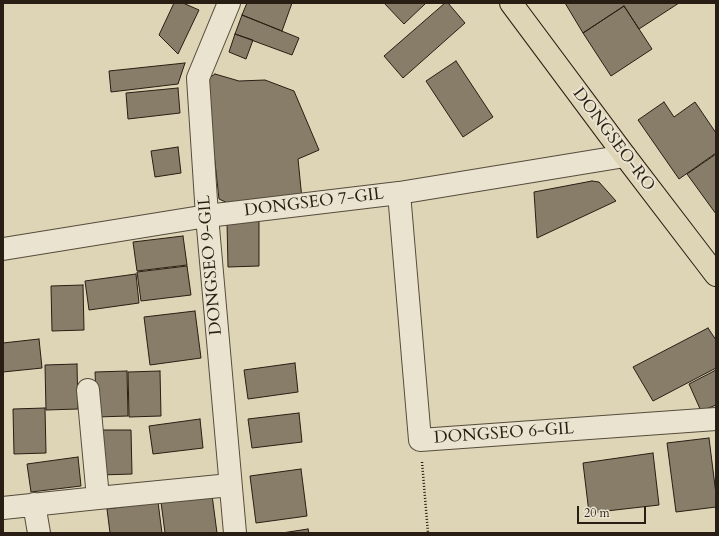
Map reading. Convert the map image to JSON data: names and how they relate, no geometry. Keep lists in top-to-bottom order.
{
  "streets": {
    "main road": ["DONGSEO-RO"],
    "street": ["DONGSEO 7-GIL", "DONGSEO 9-GIL", "DONGSEO 6-GIL"]
  },
  "crossings": [
    ["DONGSEO-RO", "DONGSEO 7-GIL"],
    ["DONGSEO 7-GIL", "DONGSEO 9-GIL"],
    ["DONGSEO 7-GIL", "DONGSEO 6-GIL"]
  ],
  "scale_bar": "20 m"
}
